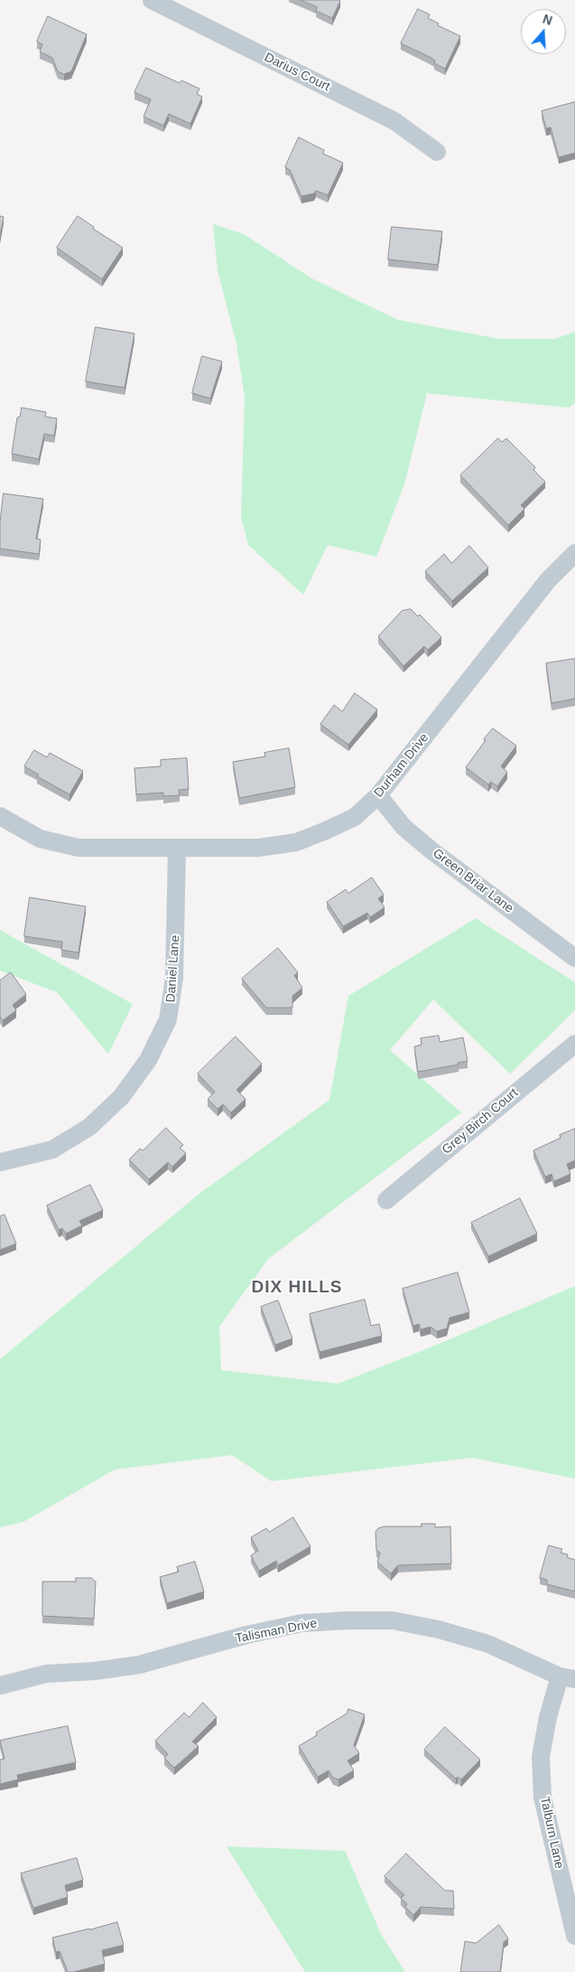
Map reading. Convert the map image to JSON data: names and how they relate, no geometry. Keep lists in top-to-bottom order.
{
  "streets": {
    "street": [
      "Darius Court",
      "Durham Drive",
      "Green Briar Lane",
      "Daniel Lane",
      "Grey Birch Court",
      "Talisman Drive",
      "Talburn Lane"
    ]
  },
  "crossings": [
    ["Durham Drive", "Green Briar Lane"],
    ["Durham Drive", "Daniel Lane"],
    ["Talisman Drive", "Talburn Lane"]
  ],
  "districts": ["DIX HILLS"],
  "north": "top"
}
